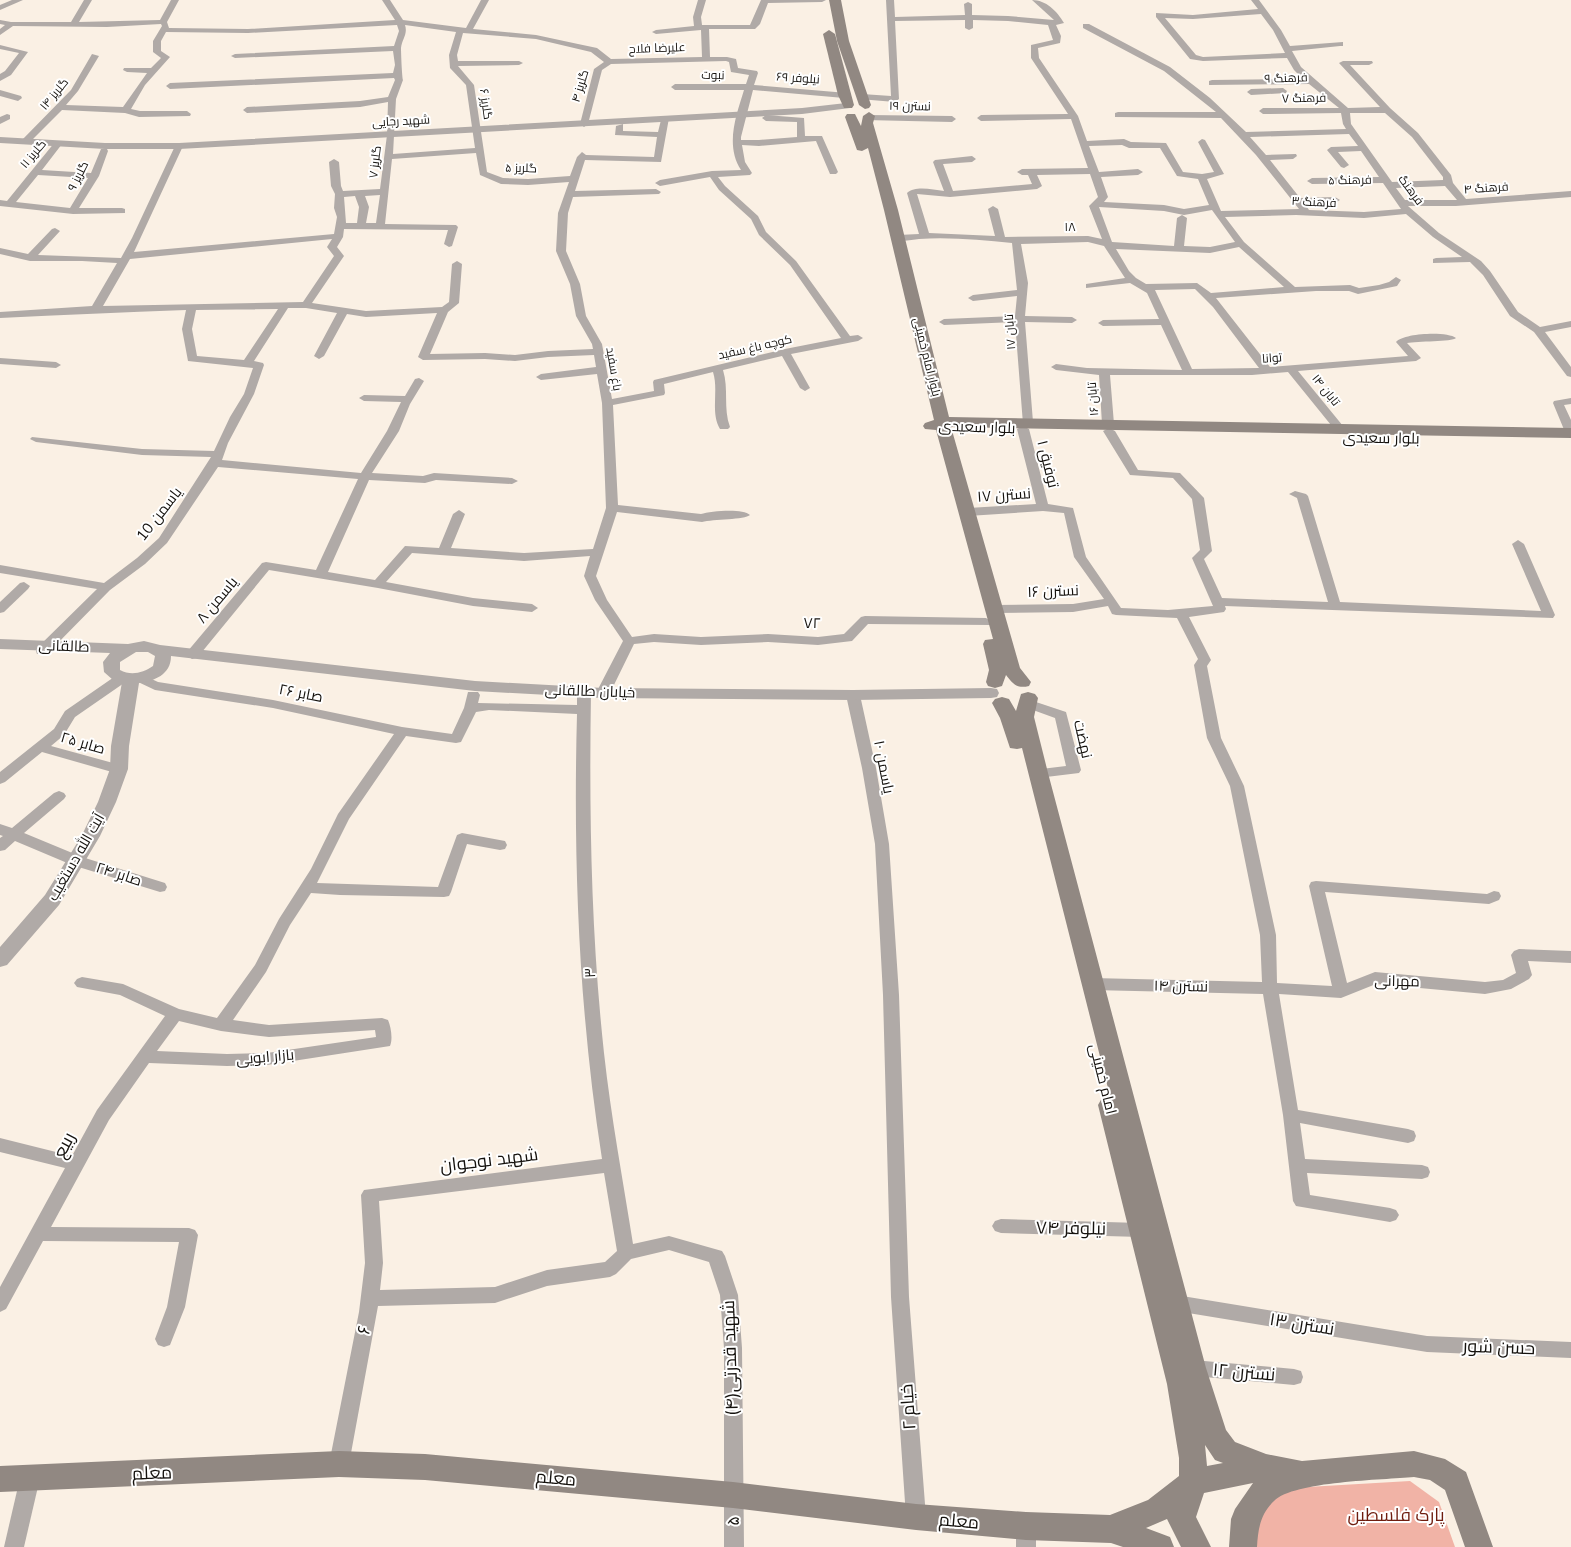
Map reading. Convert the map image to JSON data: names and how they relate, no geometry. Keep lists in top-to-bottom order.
{
  "streets": {
    "main road": [
      "بلوار امام خمینی",
      "بلوار سعیدی",
      "امام خمینی",
      "معلم"
    ],
    "street": [
      "علیرضا فلاح",
      "نبوت",
      "نیلوفر ۶۹",
      "فرهنگ ۹",
      "گلریز ۴",
      "گلریز ۱۴",
      "فرهنگ ۷",
      "گلریز ۶",
      "نسترن ۱۹",
      "شهید رجایی",
      "گلریز ۱۱",
      "گلریز ۷",
      "گلریز ۵",
      "گلریز ۹",
      "فرهنگ ۵",
      "فرهنگ ۴",
      "فرهنگ",
      "فرهنگ ۳",
      "۱۸",
      "تابان ۱۷",
      "کوچه باغ سفید",
      "توانا",
      "باغ سفید",
      "تابان ۱۴",
      "تابان ۱۶",
      "توفیق ۱",
      "نسترن ۱۷",
      "یاسمن 10",
      "نسترن ۱۶",
      "یاسمن ۸",
      "۷۲",
      "طالقانی",
      "خیابان طالقانی",
      "صابر ۲۶",
      "نهضت",
      "صابر ۲۵",
      "یاسمن ۱۰",
      "آیت الله دستغیب",
      "صابر ۲۴",
      "۳",
      "مهرانی",
      "نسترن ۱۴",
      "بازار ابویی",
      "ربیع",
      "شهید نوجوان",
      "نیلوفر ۷۴",
      "نسترن ۱۳",
      "۶",
      "حسن شور",
      "شهید قدرتی(۴)",
      "نسترن ۱۲",
      "خیام ۲",
      "۵"
    ]
  },
  "crossings": [
    ["علیرضا فلاح", "نبوت"],
    ["علیرضا فلاح", "نیلوفر ۶۹"],
    ["علیرضا فلاح", "گلریز ۴"],
    ["نبوت", "نیلوفر ۶۹"],
    ["نیلوفر ۶۹", "شهید رجایی"],
    ["نیلوفر ۶۹", "بلوار امام خمینی"],
    ["گلریز ۴", "شهید رجایی"],
    ["گلریز ۱۴", "شهید رجایی"],
    ["فرهنگ ۷", "فرهنگ"],
    ["گلریز ۶", "شهید رجایی"],
    ["گلریز ۶", "گلریز ۵"],
    ["نسترن ۱۹", "بلوار امام خمینی"],
    ["شهید رجایی", "گلریز ۱۱"],
    ["شهید رجایی", "گلریز ۷"],
    ["شهید رجایی", "گلریز ۵"],
    ["شهید رجایی", "بلوار امام خمینی"],
    ["گلریز ۵", "باغ سفید"],
    ["فرهنگ ۵", "فرهنگ"],
    ["فرهنگ ۴", "فرهنگ"],
    ["فرهنگ ۴", "فرهنگ ۳"],
    ["فرهنگ", "فرهنگ ۳"],
    ["۱۸", "تابان ۱۷"],
    ["۱۸", "بلوار امام خمینی"],
    ["تابان ۱۷", "بلوار سعیدی"],
    ["تابان ۱۷", "توفیق ۱"],
    ["کوچه باغ سفید", "باغ سفید"],
    ["بلوار امام خمینی", "بلوار سعیدی"],
    ["بلوار امام خمینی", "نسترن ۱۷"],
    ["بلوار امام خمینی", "نسترن ۱۶"],
    ["بلوار امام خمینی", "۷۲"],
    ["بلوار امام خمینی", "خیابان طالقانی"],
    ["بلوار امام خمینی", "نهضت"],
    ["بلوار امام خمینی", "امام خمینی"],
    ["توانا", "تابان ۱۴"],
    ["توانا", "تابان ۱۶"],
    ["تابان ۱۴", "بلوار سعیدی"],
    ["تابان ۱۶", "بلوار سعیدی"],
    ["بلوار سعیدی", "توفیق ۱"],
    ["توفیق ۱", "نسترن ۱۷"],
    ["نسترن ۱۷", "نسترن ۱۶"],
    ["یاسمن 10", "طالقانی"],
    ["نسترن ۱۶", "۷۲"],
    ["یاسمن ۸", "خیابان طالقانی"],
    ["طالقانی", "خیابان طالقانی"],
    ["خیابان طالقانی", "یاسمن ۱۰"],
    ["خیابان طالقانی", "۳"],
    ["خیابان طالقانی", "امام خمینی"],
    ["صابر ۲۶", "آیت الله دستغیب"],
    ["صابر ۲۶", "۳"],
    ["نهضت", "امام خمینی"],
    ["صابر ۲۵", "آیت الله دستغیب"],
    ["یاسمن ۱۰", "خیام ۲"],
    ["آیت الله دستغیب", "صابر ۲۴"],
    ["۳", "شهید نوجوان"],
    ["۳", "شهید قدرتی(۴)"],
    ["مهرانی", "نسترن ۱۴"],
    ["نسترن ۱۴", "امام خمینی"],
    ["بازار ابویی", "ربیع"],
    ["امام خمینی", "نیلوفر ۷۴"],
    ["امام خمینی", "نسترن ۱۳"],
    ["امام خمینی", "نسترن ۱۲"],
    ["شهید نوجوان", "۶"],
    ["نسترن ۱۳", "حسن شور"],
    ["۶", "معلم"],
    ["شهید قدرتی(۴)", "معلم"],
    ["شهید قدرتی(۴)", "۵"],
    ["خیام ۲", "معلم"],
    ["معلم", "۵"]
  ],
  "parks": ["پارک فلسطین"]
}
